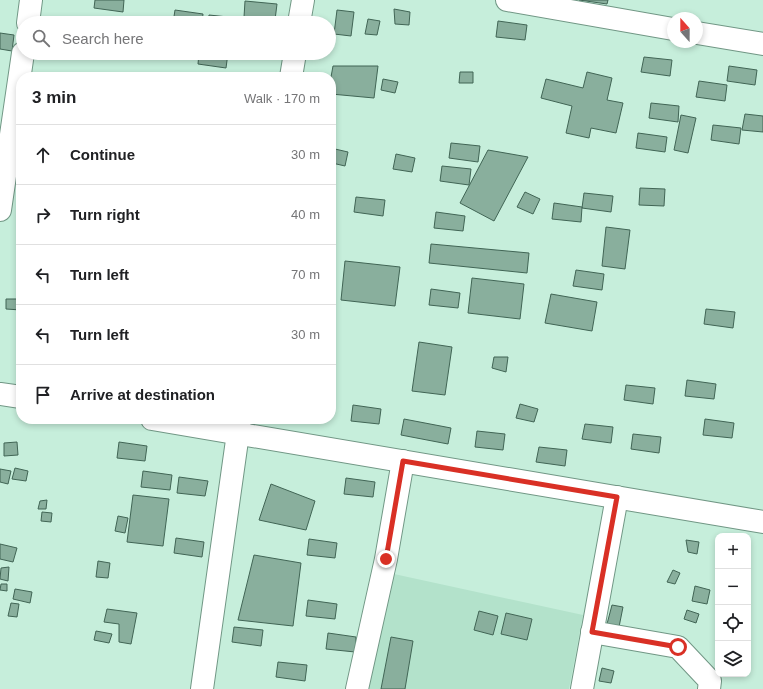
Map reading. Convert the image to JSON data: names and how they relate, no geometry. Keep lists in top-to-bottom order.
{
  "north": "top",
  "page": {
    "search": "Search here",
    "heading": ["3 min", "Walk · 170 m"],
    "list": [
      ["Continue", "30 m"],
      ["Turn right", "40 m"],
      ["Turn left", "70 m"],
      ["Turn left", "30 m"],
      "Arrive at destination"
    ],
    "map_buttons": ["+", "−"]
  }
}
